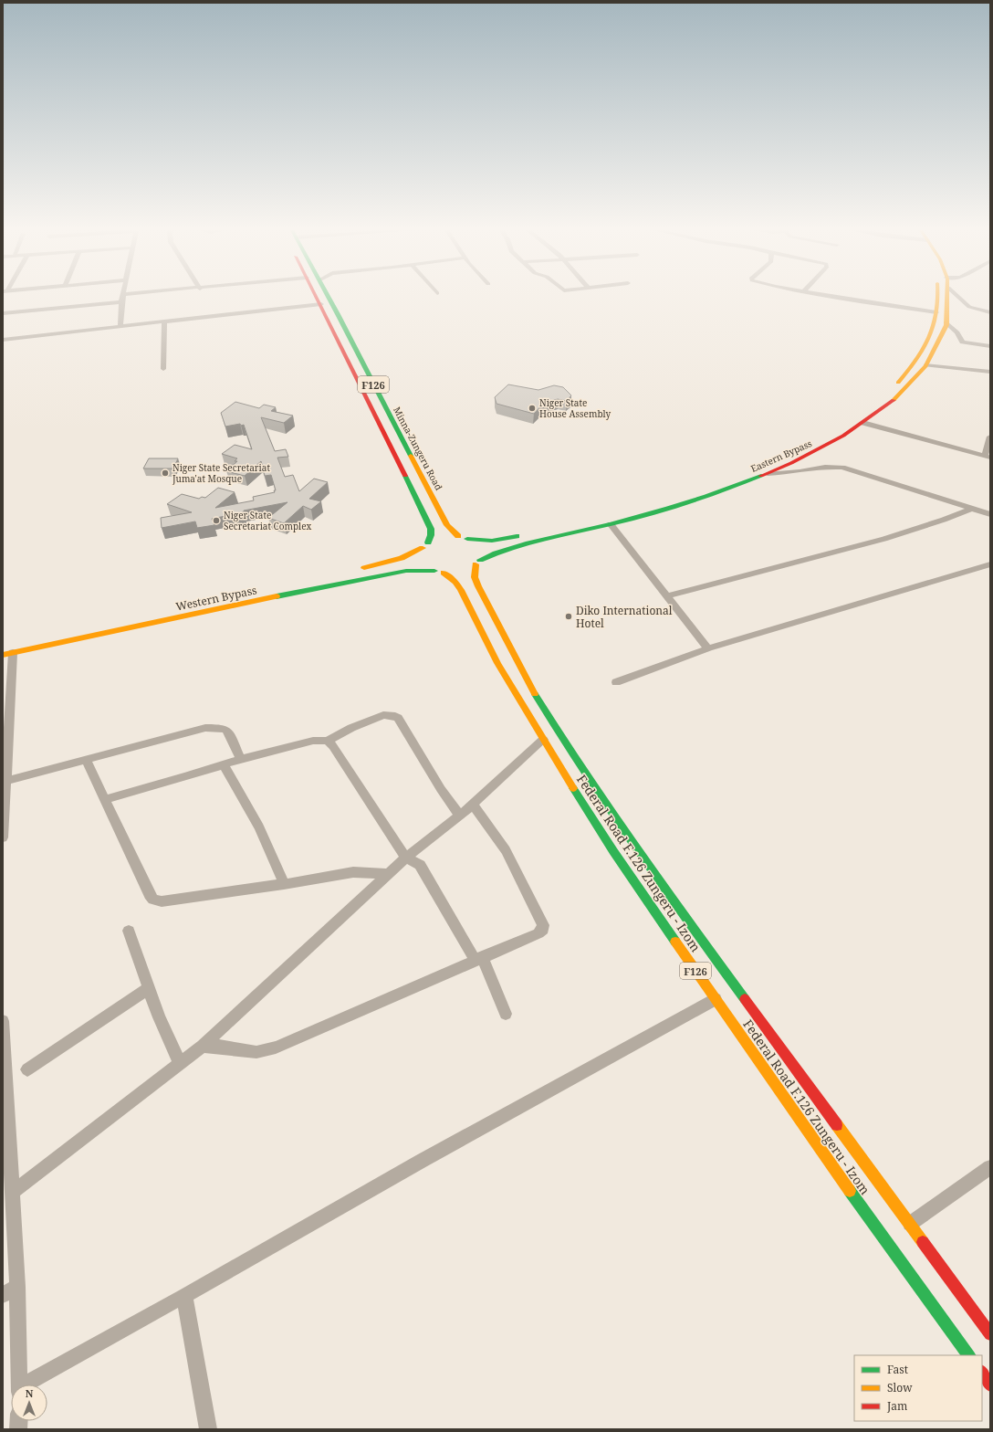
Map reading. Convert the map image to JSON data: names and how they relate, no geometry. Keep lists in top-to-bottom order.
{
  "streets": {
    "main road": [
      "F126",
      "Minna-Zungeru Road",
      "Eastern Bypass",
      "Western Bypass",
      "Federal Road F.126 Zungeru - Izom"
    ]
  },
  "crossings": [
    ["F126", "Federal Road F.126 Zungeru - Izom"],
    ["Minna-Zungeru Road", "Federal Road F.126 Zungeru - Izom"],
    ["Eastern Bypass", "Federal Road F.126 Zungeru - Izom"],
    ["Western Bypass", "Federal Road F.126 Zungeru - Izom"]
  ],
  "places": [
    "Niger State House Assembly",
    "Niger State Secretariat Juma'at Mosque",
    "Niger State Secretariat Complex",
    "Diko International Hotel"
  ],
  "legend": ["Fast", "Slow", "Jam"],
  "north": "top"
}
